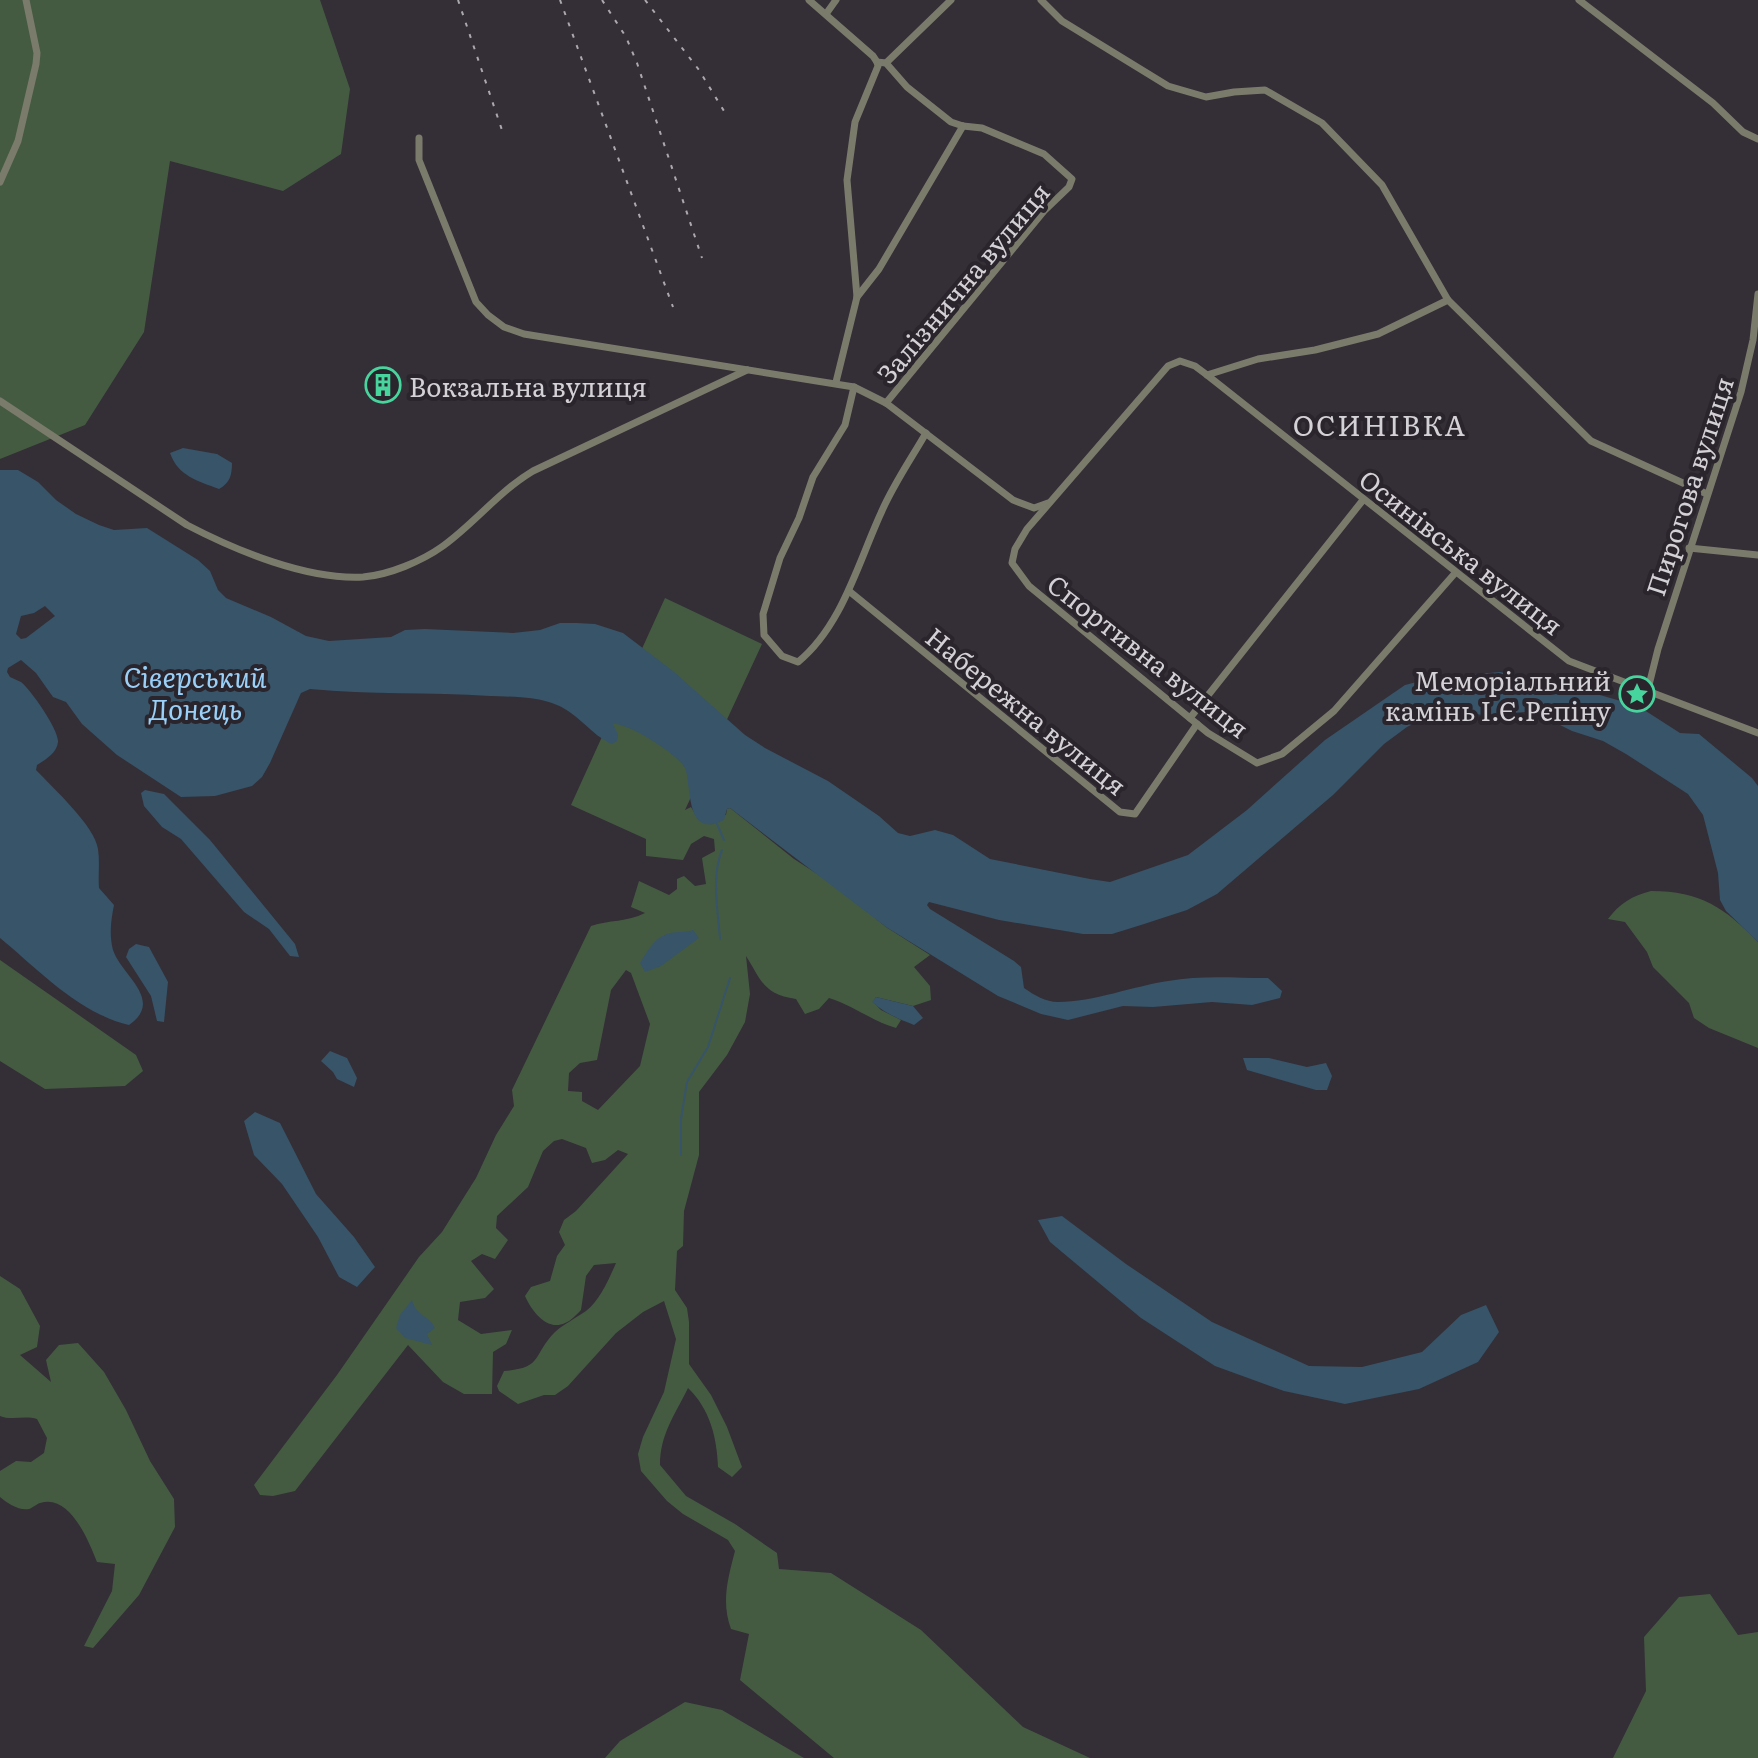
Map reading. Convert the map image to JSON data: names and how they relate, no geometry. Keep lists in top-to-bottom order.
{
  "streets": {
    "street": [
      "Залізнична вулиця",
      "Пирогова вулиця",
      "Осинівська вулиця",
      "Спортивна вулиця",
      "Набережна вулиця"
    ]
  },
  "crossings": [
    ["Пирогова вулиця", "Осинівська вулиця"],
    ["Осинівська вулиця", "Спортивна вулиця"],
    ["Осинівська вулиця", "Набережна вулиця"],
    ["Спортивна вулиця", "Набережна вулиця"]
  ],
  "districts": ["ОСИНІВКА"],
  "water": ["Сіверський Донець"],
  "places": {
    "building": ["Вокзальна вулиця"],
    "place": ["Меморіальний камінь І.Є.Рєпіну"]
  }
}
